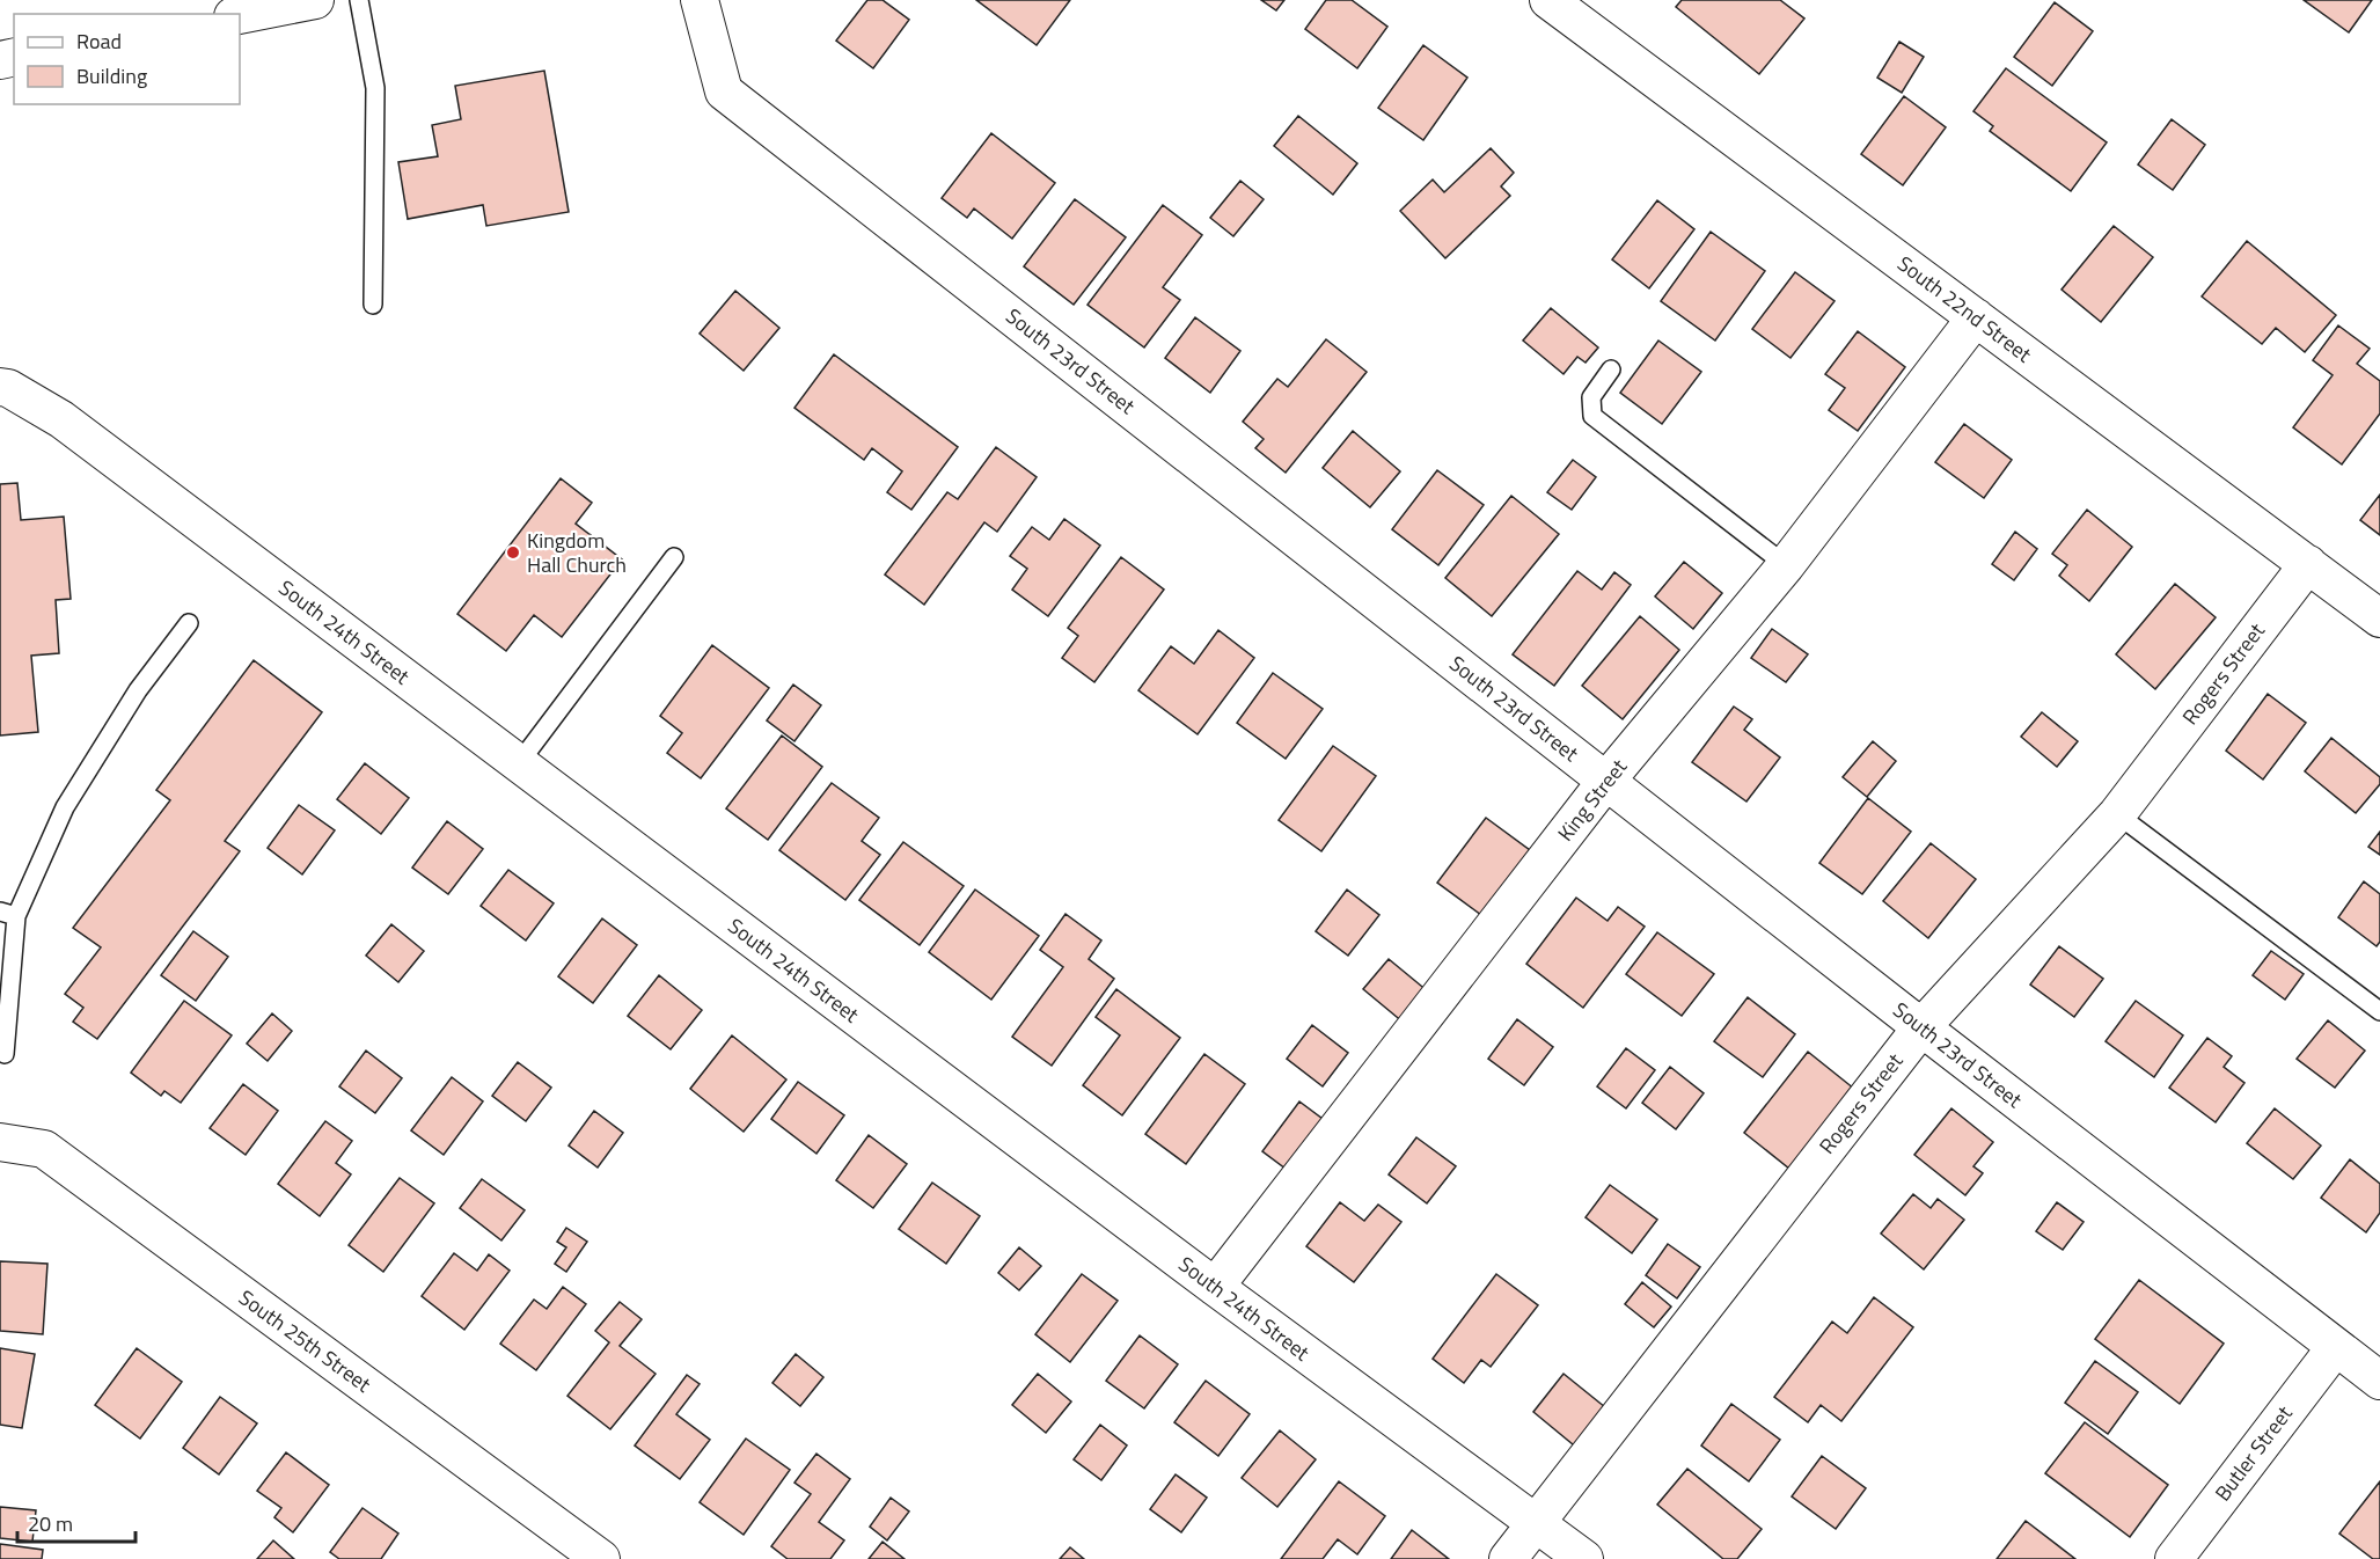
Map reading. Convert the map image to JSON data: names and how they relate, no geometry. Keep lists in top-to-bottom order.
{
  "streets": {
    "street": [
      "South 22nd Street",
      "South 23rd Street",
      "South 24th Street",
      "Rogers Street",
      "King Street",
      "South 25th Street",
      "Butler Street"
    ]
  },
  "crossings": [
    ["South 22nd Street", "Rogers Street"],
    ["South 22nd Street", "King Street"],
    ["South 23rd Street", "Rogers Street"],
    ["South 23rd Street", "King Street"],
    ["South 23rd Street", "Butler Street"],
    ["South 24th Street", "Rogers Street"],
    ["South 24th Street", "King Street"]
  ],
  "places": ["Kingdom Hall Church"],
  "legend": ["Road", "Building"],
  "scale_bar": "20 m"
}
